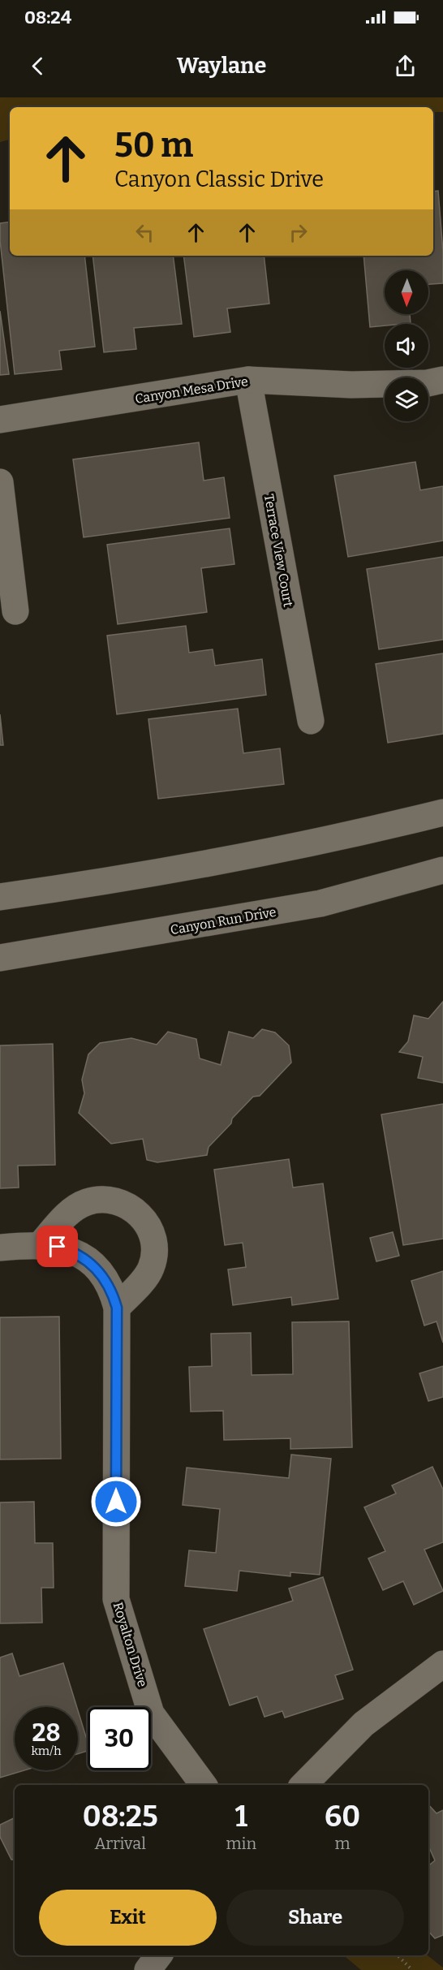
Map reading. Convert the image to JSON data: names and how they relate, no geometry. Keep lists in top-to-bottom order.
{
  "streets": {
    "street": [
      "Canyon Mesa Drive",
      "Terrace View Court",
      "Canyon Run Drive",
      "Royalton Drive"
    ]
  },
  "crossings": [
    ["Canyon Mesa Drive", "Terrace View Court"]
  ],
  "north": "bottom",
  "page": {
    "status": "08:24",
    "header": "Waylane",
    "turn": ["50 m", "Canyon Classic Drive"],
    "speed": "28 km/h",
    "limit": "30",
    "eta": [
      "08:25",
      "Arrival",
      "1",
      "min",
      "60",
      "m"
    ],
    "buttons": ["Exit", "Share"]
  }
}
